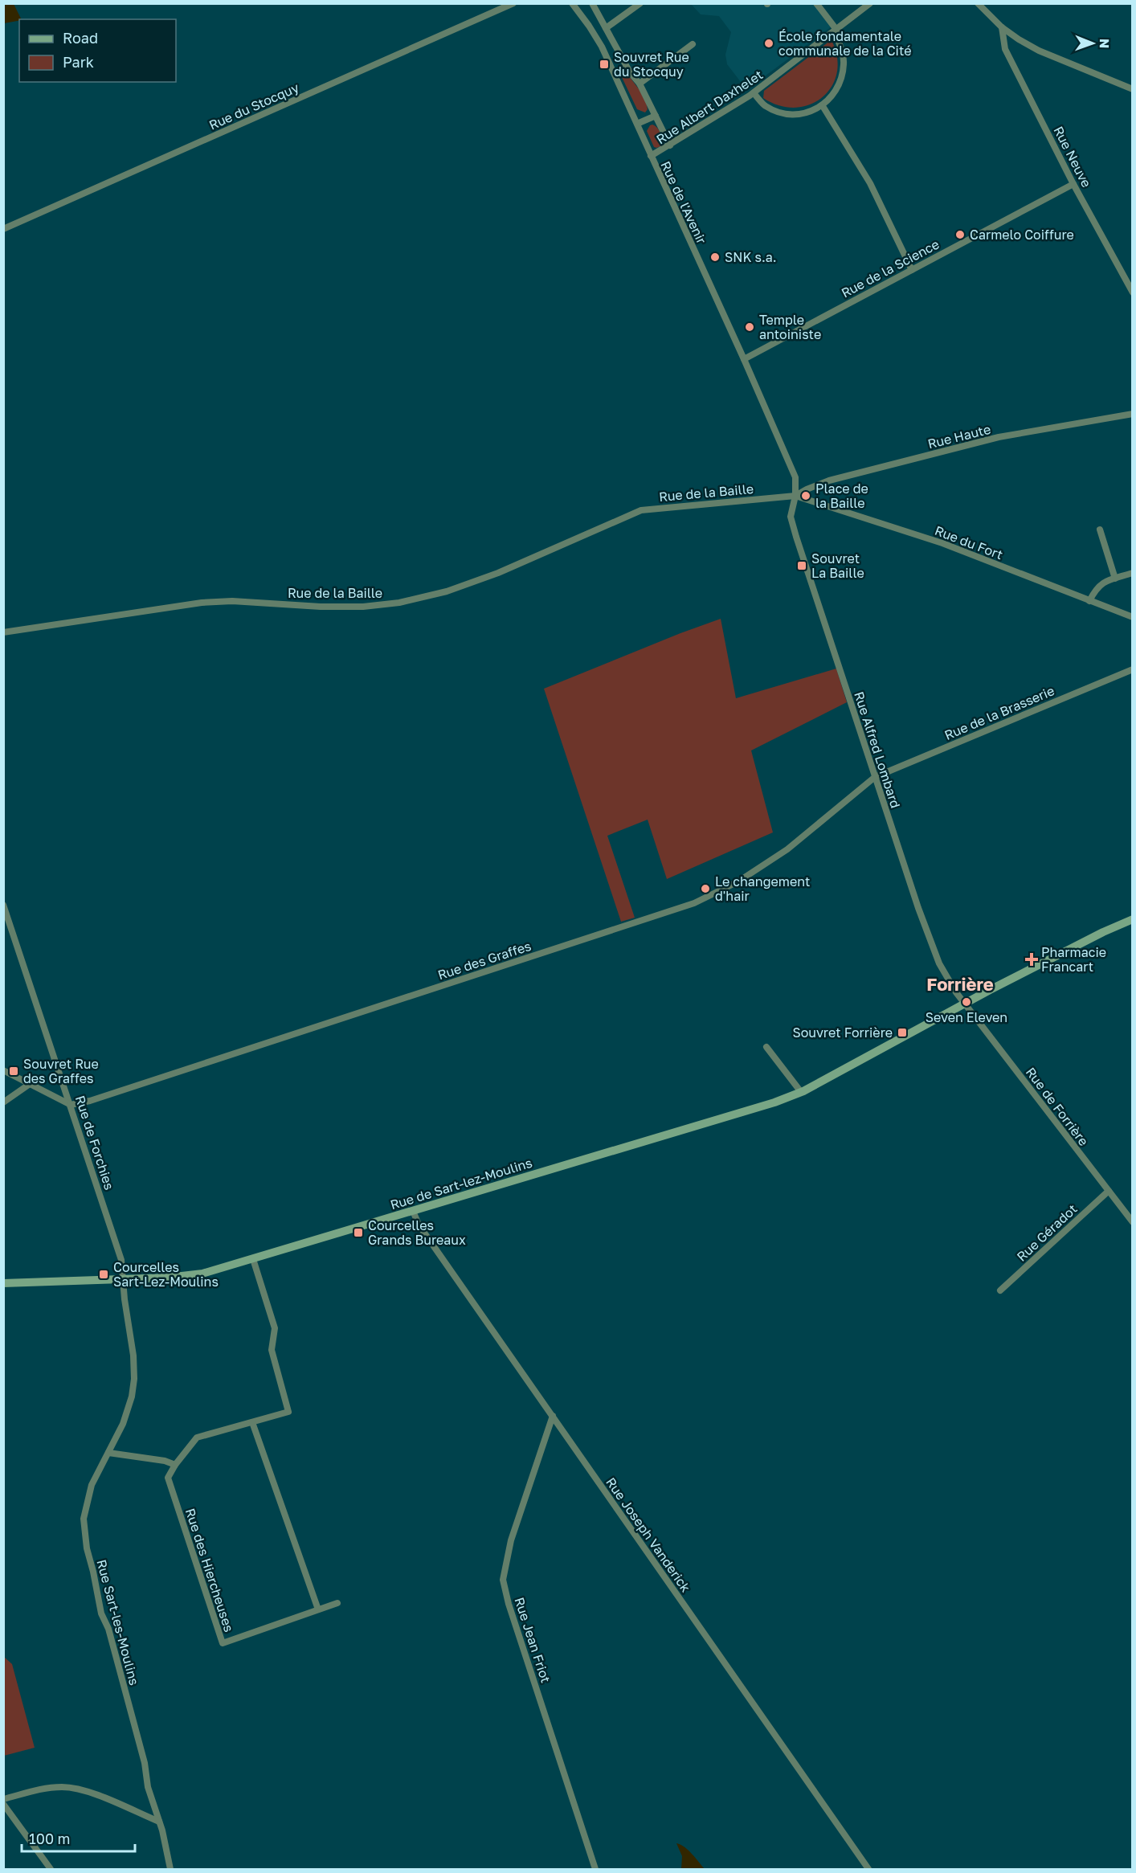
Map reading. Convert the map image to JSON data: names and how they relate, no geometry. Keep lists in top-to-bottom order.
{
  "streets": {
    "main road": ["Rue de Sart-lez-Moulins"],
    "street": [
      "Rue du Stocquy",
      "Rue Albert Daxhelet",
      "Rue Neuve",
      "Rue de l'Avenir",
      "Rue de la Science",
      "Rue Haute",
      "Rue de la Baille",
      "Rue du Fort",
      "Rue de la Brasserie",
      "Rue Alfred Lombard",
      "Rue des Graffes",
      "Rue de Forrière",
      "Rue de Forchies",
      "Rue Géradot",
      "Rue Joseph Vanderick",
      "Rue des Hiercheuses",
      "Rue Sart-les-Moulins",
      "Rue Jean Friot"
    ]
  },
  "crossings": [
    ["Rue Albert Daxhelet", "Rue de l'Avenir"],
    ["Rue Neuve", "Rue de la Science"],
    ["Rue de l'Avenir", "Rue de la Science"],
    ["Rue de l'Avenir", "Rue Haute"],
    ["Rue de l'Avenir", "Rue de la Baille"],
    ["Rue de l'Avenir", "Rue du Fort"],
    ["Rue de l'Avenir", "Rue Alfred Lombard"],
    ["Rue Haute", "Rue de la Baille"],
    ["Rue Haute", "Rue du Fort"],
    ["Rue Haute", "Rue Alfred Lombard"],
    ["Rue de la Baille", "Rue du Fort"],
    ["Rue de la Baille", "Rue Alfred Lombard"],
    ["Rue du Fort", "Rue Alfred Lombard"],
    ["Rue de la Brasserie", "Rue Alfred Lombard"],
    ["Rue de la Brasserie", "Rue des Graffes"],
    ["Rue Alfred Lombard", "Rue des Graffes"],
    ["Rue Alfred Lombard", "Rue de Forrière"],
    ["Rue Alfred Lombard", "Rue de Sart-lez-Moulins"],
    ["Rue des Graffes", "Rue de Forchies"],
    ["Rue de Forrière", "Rue de Sart-lez-Moulins"],
    ["Rue de Forrière", "Rue Géradot"],
    ["Rue de Forchies", "Rue de Sart-lez-Moulins"],
    ["Rue de Forchies", "Rue Sart-les-Moulins"],
    ["Rue de Sart-lez-Moulins", "Rue Joseph Vanderick"],
    ["Rue Joseph Vanderick", "Rue Jean Friot"]
  ],
  "districts": ["Forrière"],
  "places": {
    "other": [
      "École fondamentale communale de la Cité",
      "Carmelo Coiffure",
      "SNK s.a.",
      "Temple antoiniste",
      "Place de la Baille",
      "Le changement d'hair",
      "Seven Eleven"
    ],
    "transit": [
      "Souvret Rue du Stocquy",
      "Souvret La Baille",
      "Souvret Forrière",
      "Souvret Rue des Graffes",
      "Courcelles Grands Bureaux",
      "Courcelles Sart-Lez-Moulins"
    ],
    "health": ["Pharmacie Francart"]
  },
  "legend": ["Road", "Park"],
  "scale_bar": "100 m",
  "north": "right"
}
